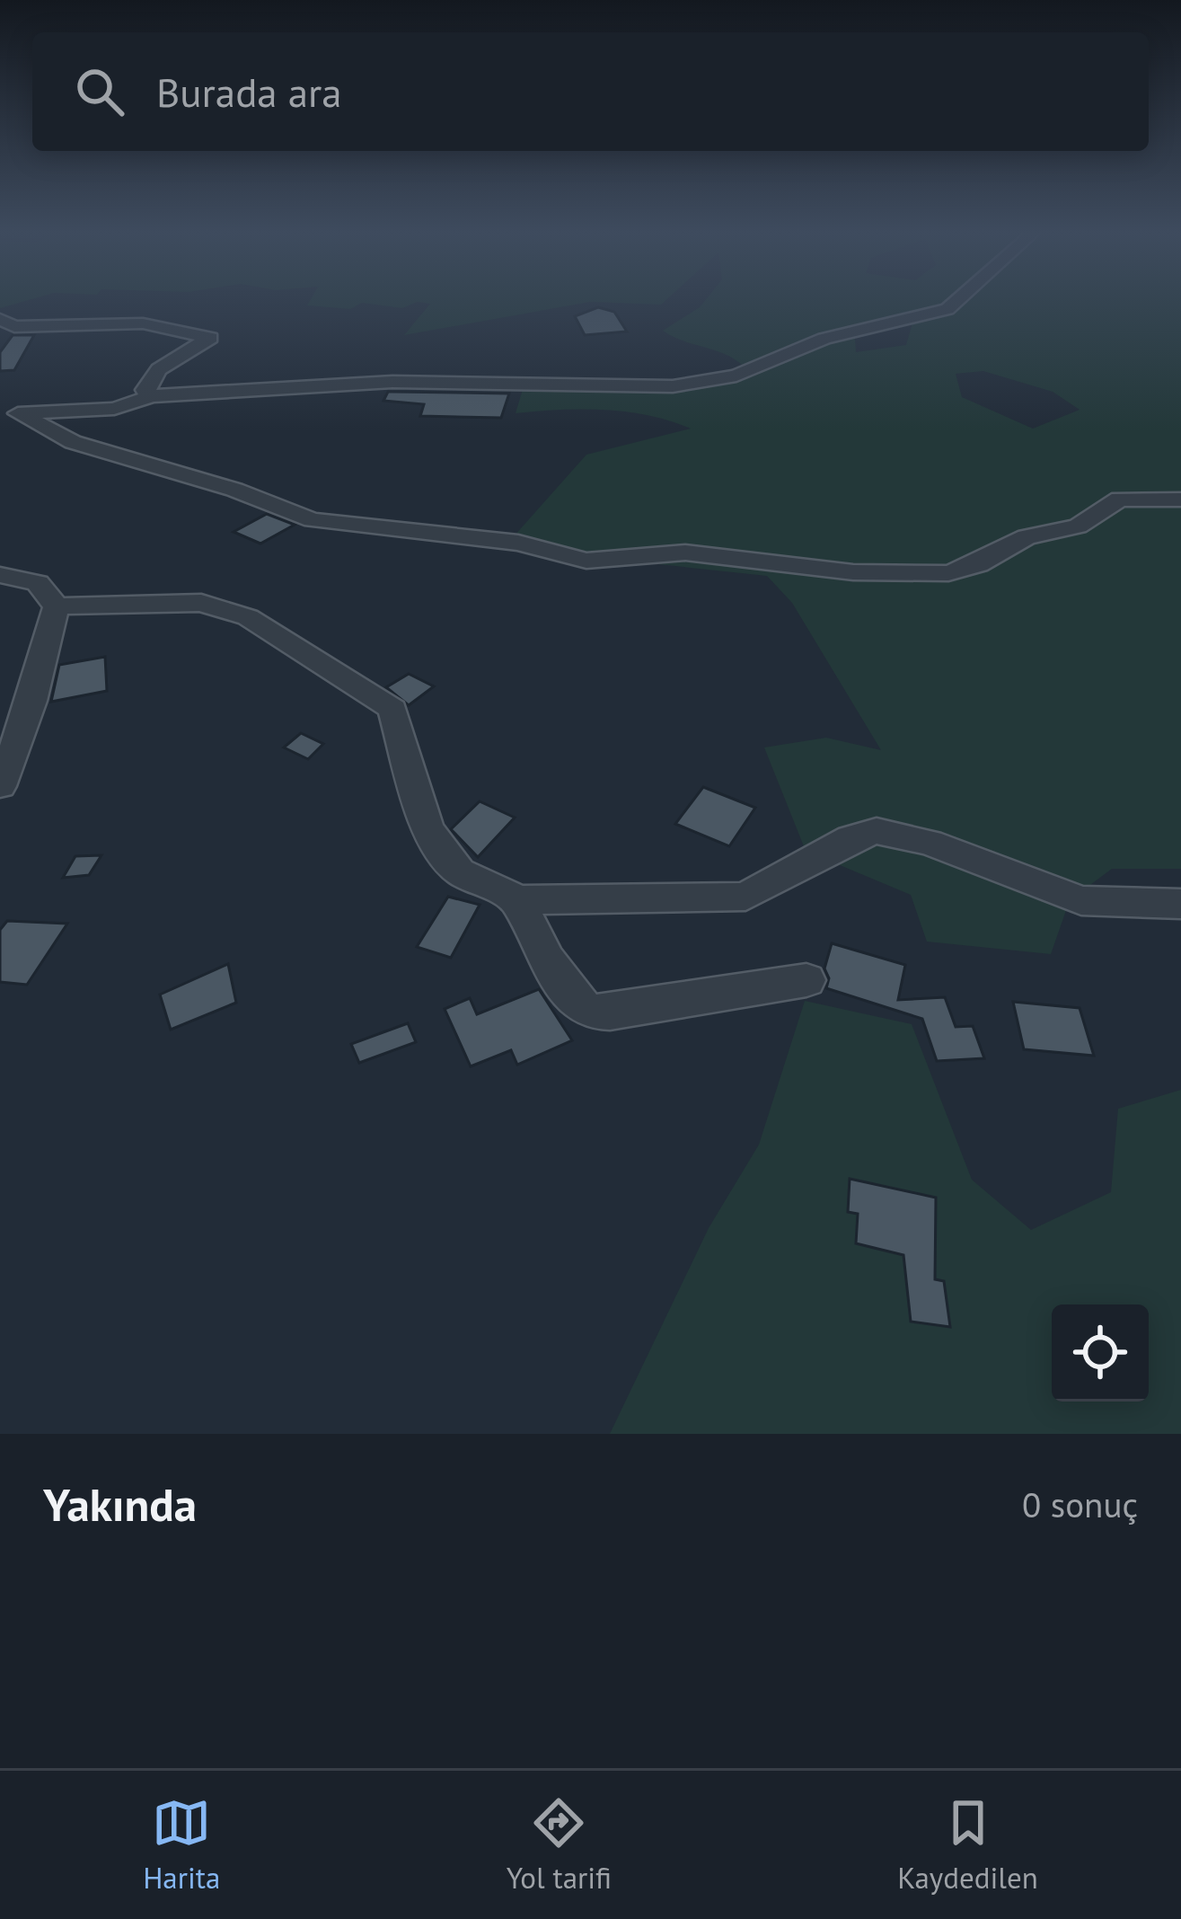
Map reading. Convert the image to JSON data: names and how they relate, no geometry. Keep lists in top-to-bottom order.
{
  "page": {
    "search": "Burada ara",
    "heading": ["Yakında", "0 sonuç"],
    "nav": ["Harita", "Yol tarifi", "Kaydedilen"]
  }
}
